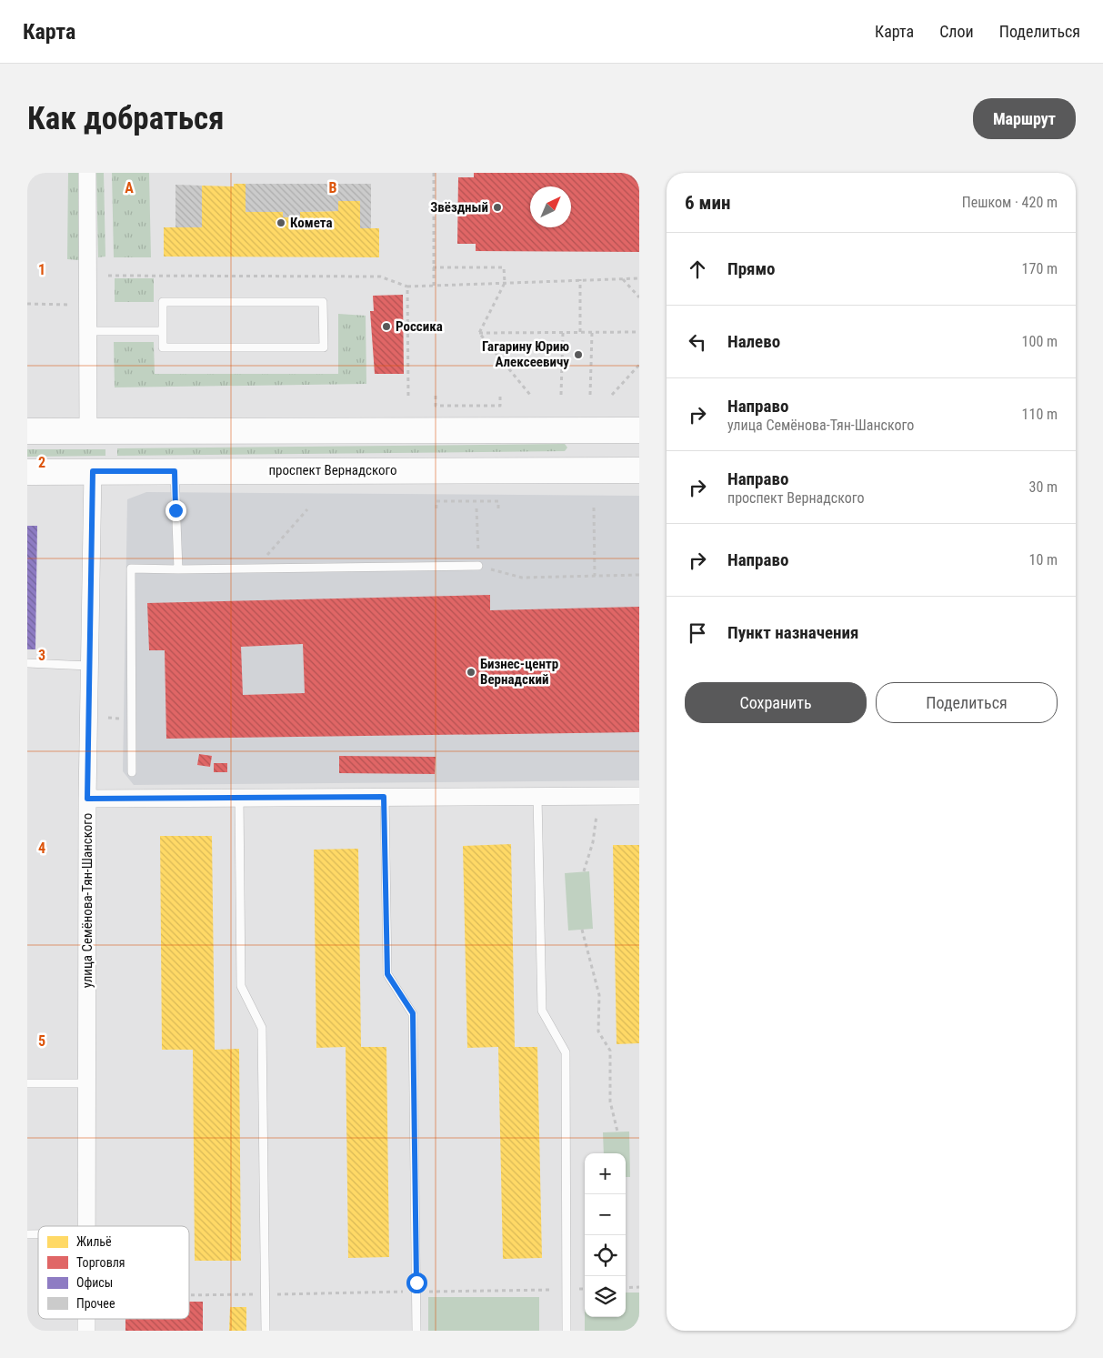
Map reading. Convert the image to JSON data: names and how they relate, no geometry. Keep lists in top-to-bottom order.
{
  "streets": {
    "main road": ["проспект Вернадского"],
    "street": ["улица Семёнова-Тян-Шанского"]
  },
  "crossings": [
    ["проспект Вернадского", "улица Семёнова-Тян-Шанского"]
  ],
  "places": [
    "Звёздный",
    "Комета",
    "Россика",
    "Гагарину Юрию Алексеевичу",
    "Бизнес-центр Вернадский"
  ],
  "legend": [
    "Жильё",
    "Торговля",
    "Офисы",
    "Прочее"
  ],
  "north": "top right",
  "page": {
    "header": "Карта",
    "nav": ["Карта", "Слои", "Поделиться"],
    "buttons": [
      "Маршрут",
      ["Сохранить", "Поделиться"]
    ],
    "title": "Как добраться",
    "heading": ["6 мин", "Пешком · 420 m"],
    "list": [
      ["Прямо", "170 m"],
      ["Налево", "100 m"],
      ["Направо", "улица Семёнова-Тян-Шанского", "110 m"],
      ["Направо", "проспект Вернадского", "30 m"],
      ["Направо", "10 m"],
      "Пункт назначения"
    ],
    "map_buttons": ["+", "−"]
  },
  "grid": {
    "columns": ["A", "B"],
    "rows": [
      "1",
      "2",
      "3",
      "4",
      "5"
    ]
  }
}
